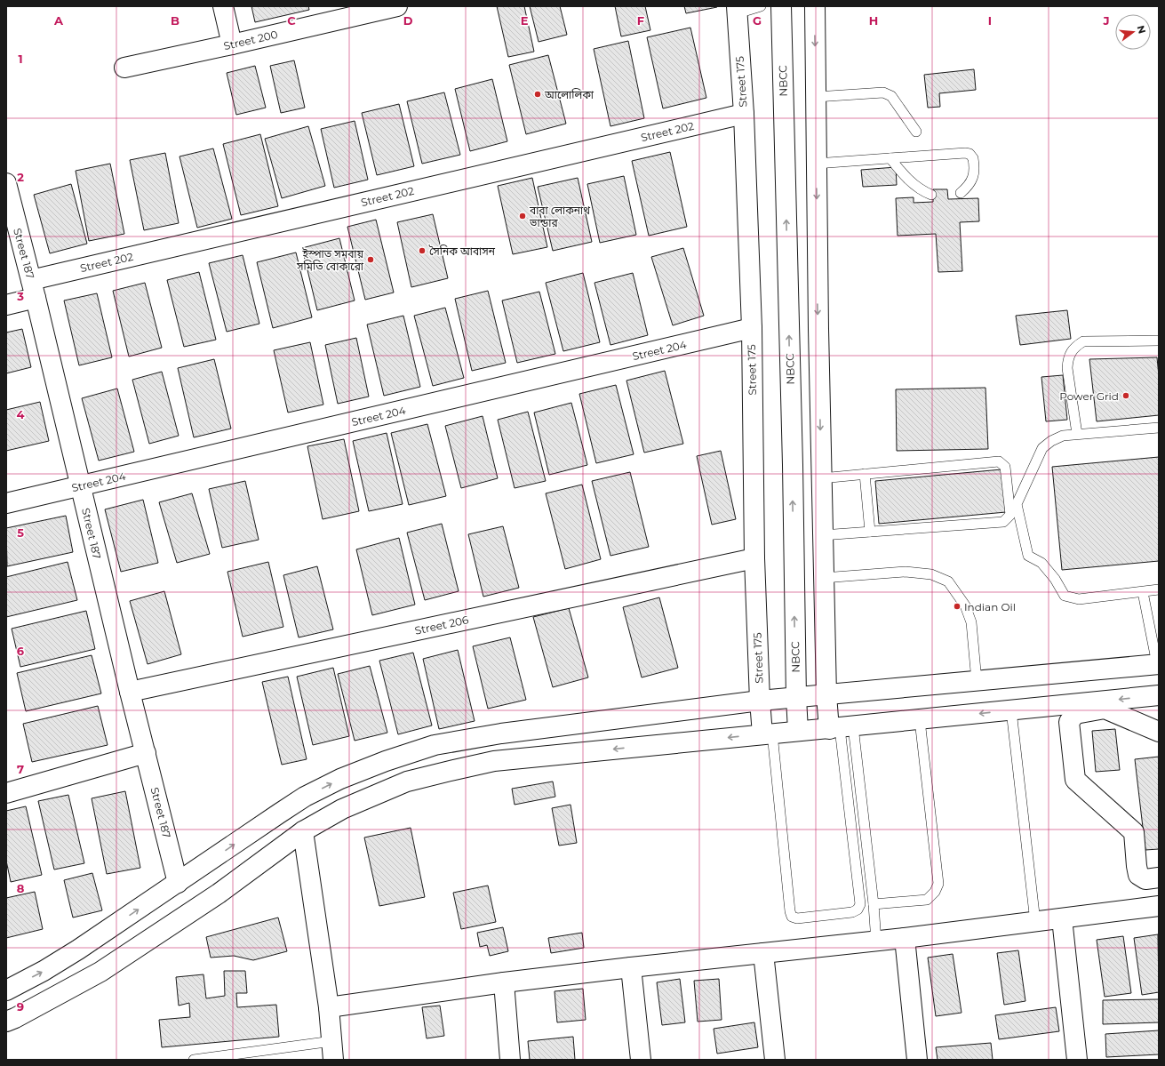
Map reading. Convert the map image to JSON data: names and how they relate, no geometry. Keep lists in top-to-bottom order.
{
  "streets": {
    "street": [
      "Street 200",
      "NBCC",
      "Street 175",
      "Street 202",
      "Street 187",
      "Street 204",
      "Street 206"
    ]
  },
  "crossings": [
    ["Street 175", "Street 202"],
    ["Street 175", "Street 204"],
    ["Street 175", "Street 206"],
    ["Street 202", "Street 187"],
    ["Street 187", "Street 204"],
    ["Street 187", "Street 206"]
  ],
  "places": [
    "আলোলিকা",
    "বাবা লোকনাথ ভান্ডার",
    "সৈনিক আবাসন",
    "ইস্পাত সমবায় সমিতি বোকারো",
    "Power Grid",
    "Indian Oil"
  ],
  "north": "right",
  "grid": {
    "columns": [
      "A",
      "B",
      "C",
      "D",
      "E",
      "F",
      "G",
      "H",
      "I",
      "J"
    ],
    "rows": [
      "1",
      "2",
      "3",
      "4",
      "5",
      "6",
      "7",
      "8",
      "9"
    ]
  }
}
